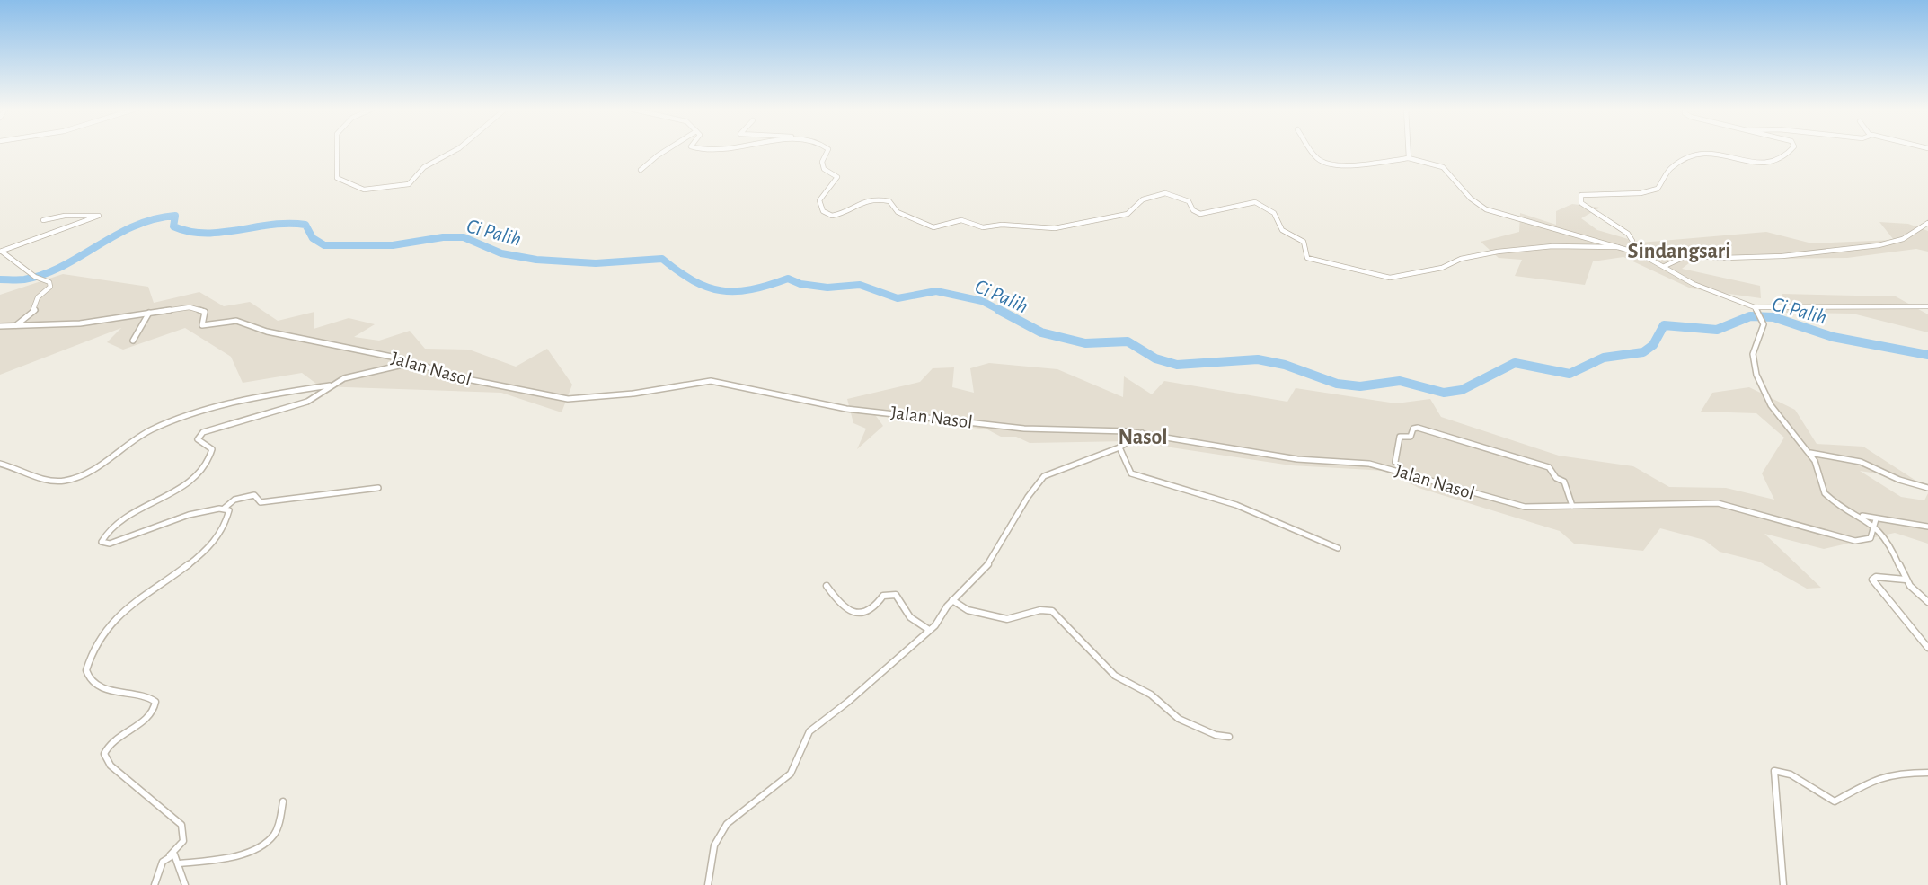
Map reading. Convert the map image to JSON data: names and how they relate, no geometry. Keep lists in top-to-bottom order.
{
  "streets": {
    "street": ["Jalan Nasol"]
  },
  "districts": ["Sindangsari", "Nasol"],
  "water": ["Ci Palih"]
}
